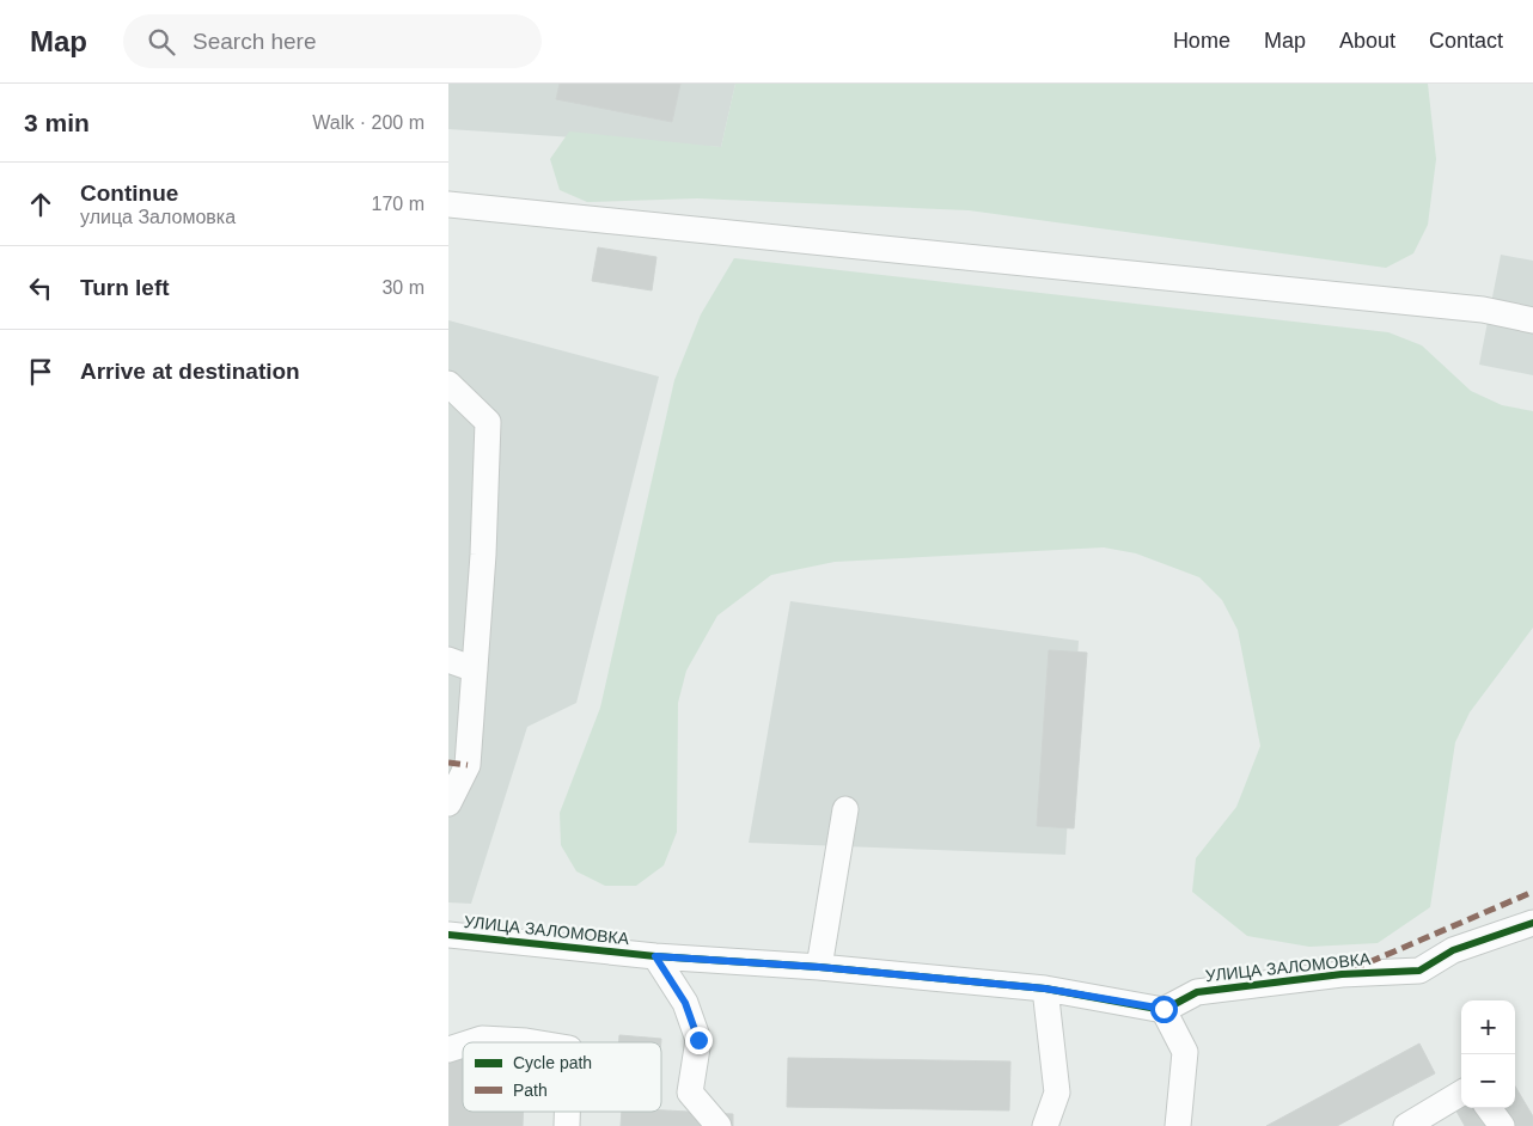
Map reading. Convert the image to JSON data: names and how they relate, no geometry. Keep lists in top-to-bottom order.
{
  "streets": {
    "street": ["УЛИЦА ЗАЛОМОВКА"]
  },
  "legend": ["Cycle path", "Path"],
  "page": {
    "header": "Map",
    "search": "Search here",
    "nav": [
      "Home",
      "Map",
      "About",
      "Contact"
    ],
    "heading": ["3 min", "Walk · 200 m"],
    "list": [
      ["Continue", "улица Заломовка", "170 m"],
      ["Turn left", "30 m"],
      "Arrive at destination"
    ],
    "map_buttons": ["+", "−"]
  }
}
